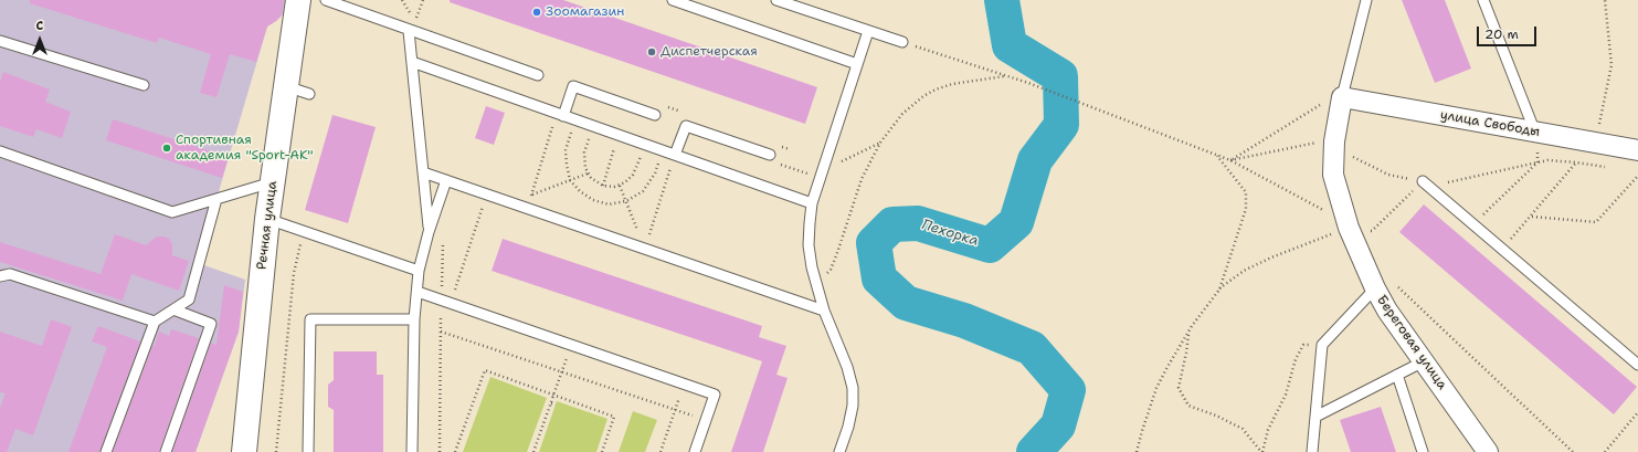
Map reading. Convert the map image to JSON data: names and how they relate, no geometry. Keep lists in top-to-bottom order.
{
  "streets": {
    "street": ["улица Свободы", "Речная улица", "Береговая улица"]
  },
  "crossings": [
    ["улица Свободы", "Береговая улица"]
  ],
  "water": ["Пехорка"],
  "places": ["Зоомагазин", "Диспетчерская", "Спортивная академия \"Sport-AK\""],
  "scale_bar": "20 m",
  "north": "top"
}
